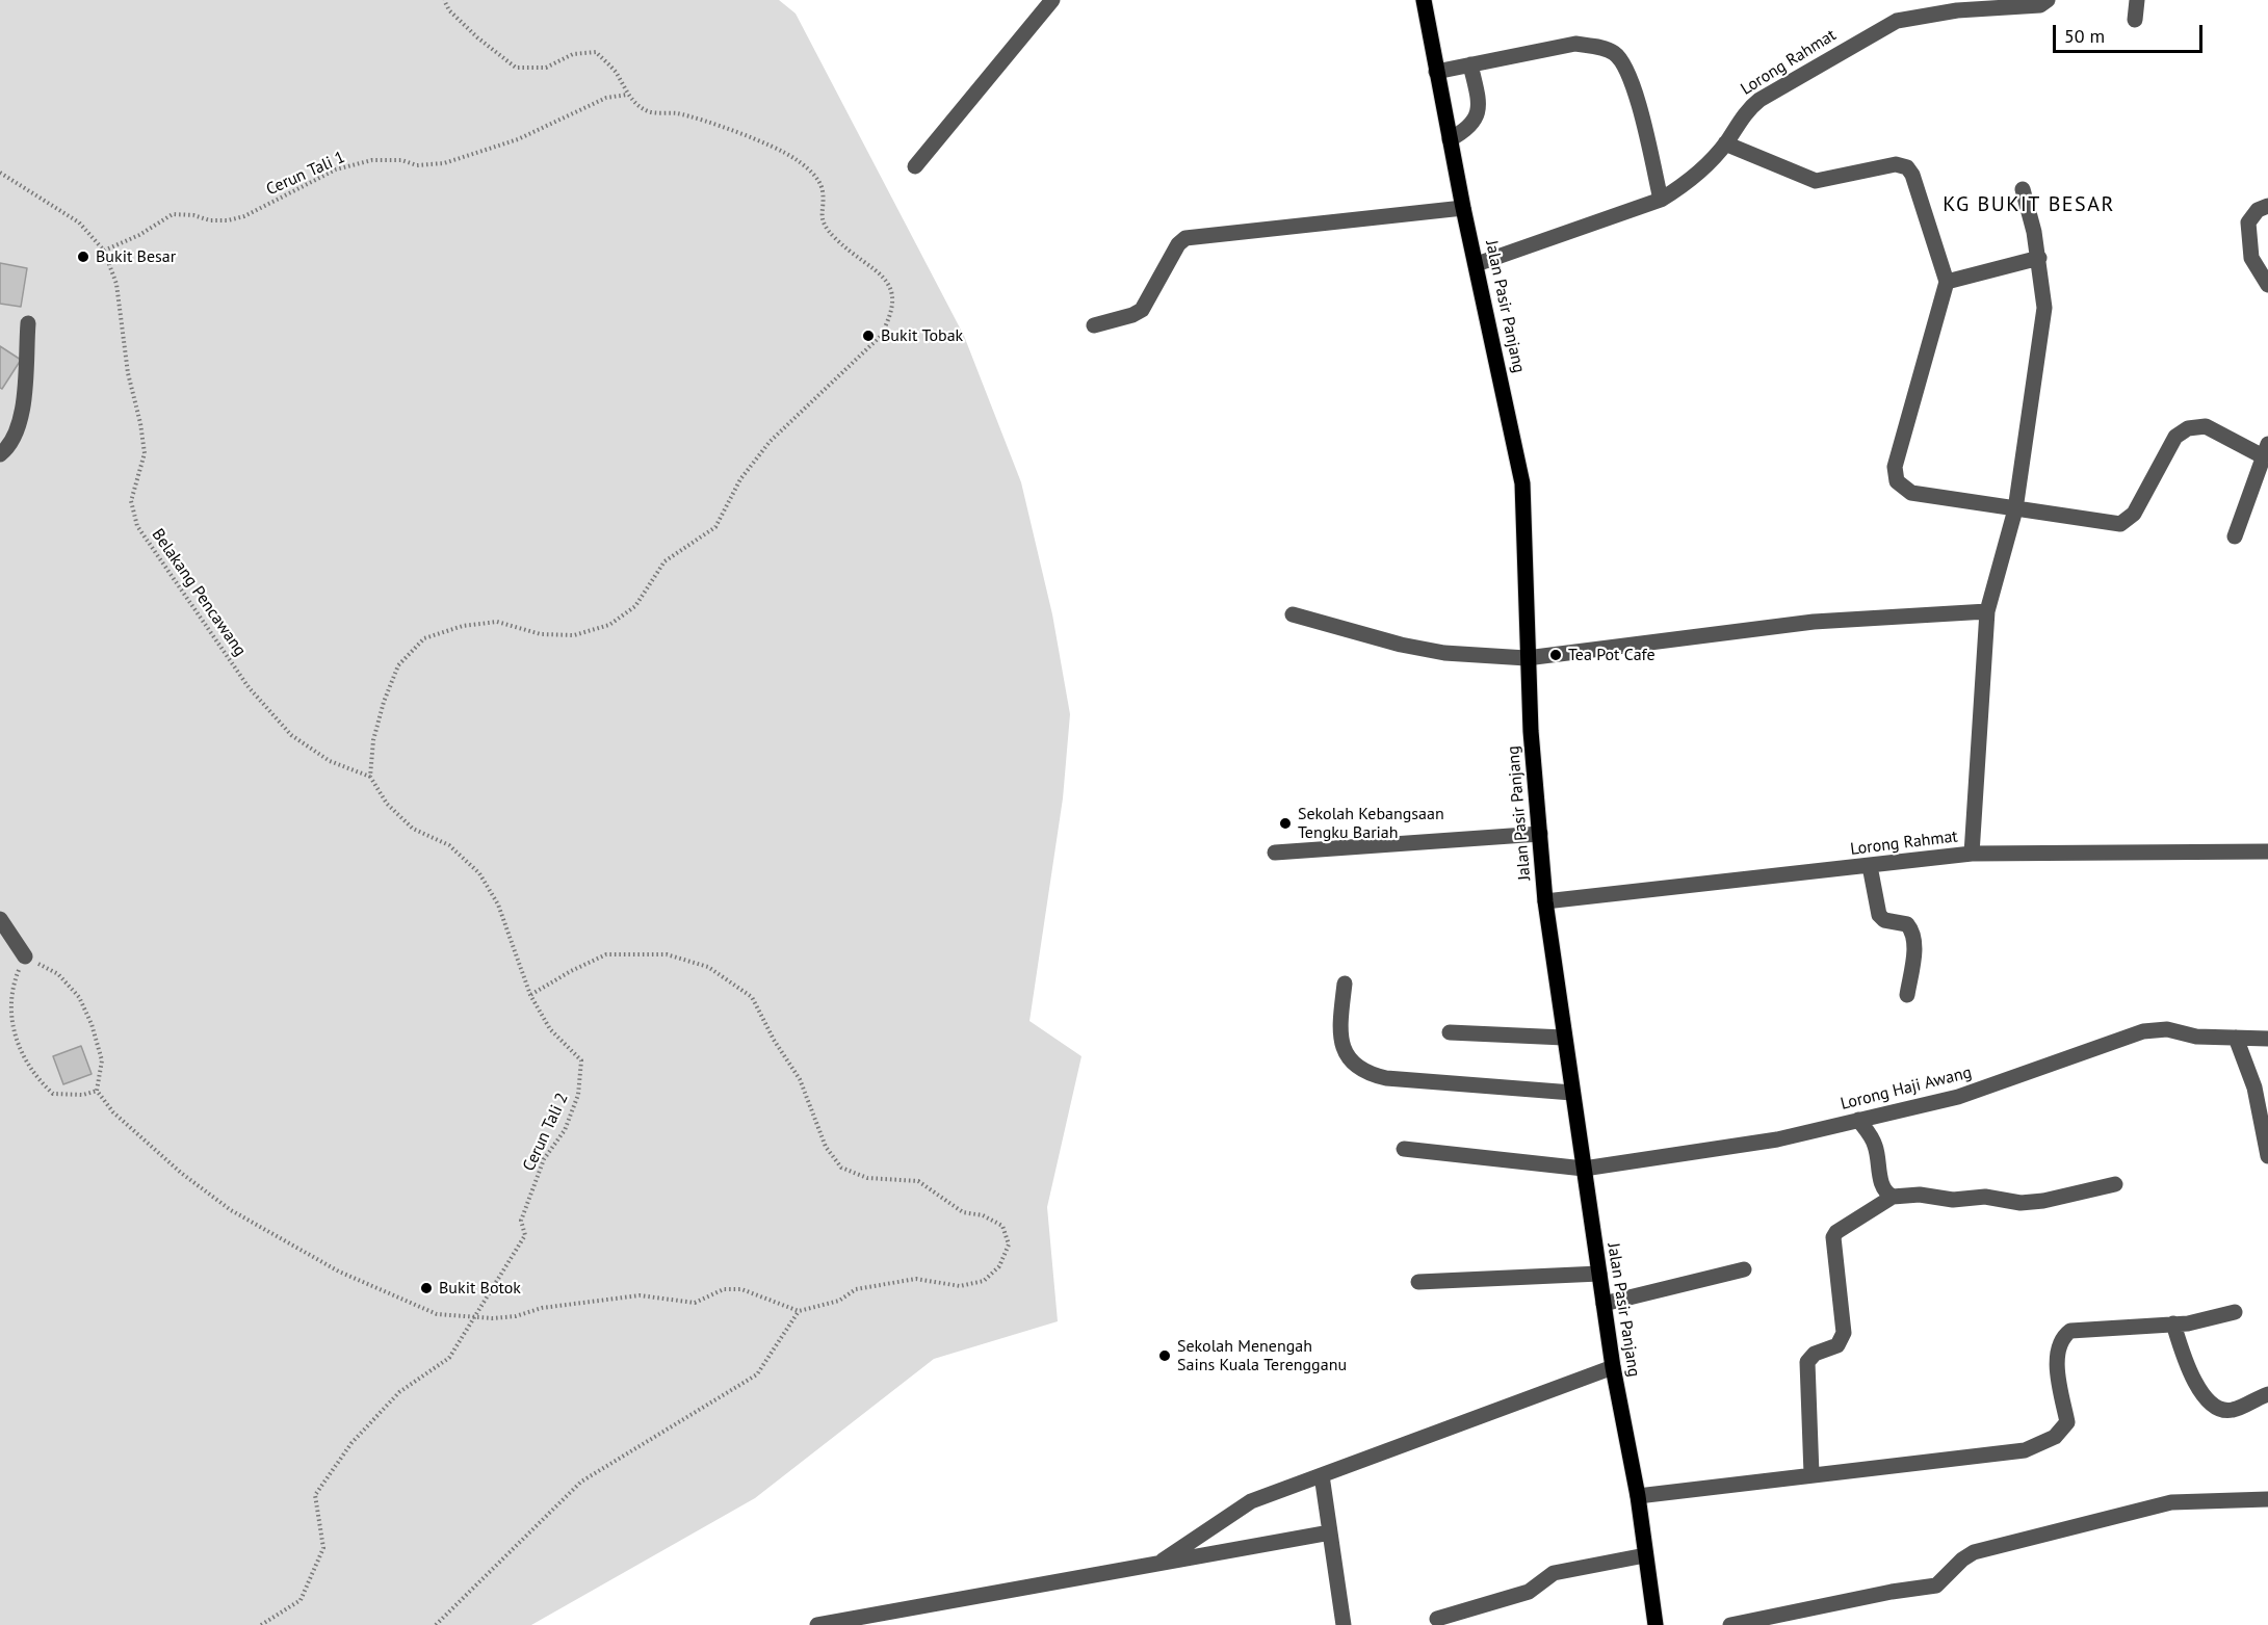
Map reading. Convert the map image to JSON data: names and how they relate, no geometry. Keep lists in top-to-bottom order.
{
  "streets": {
    "main road": ["Jalan Pasir Panjang"],
    "street": ["Lorong Rahmat", "Lorong Haji Awang"],
    "path": ["Cerun Tali 1", "Belakang Pencawang", "Cerun Tali 2"]
  },
  "crossings": [
    ["Lorong Rahmat", "Jalan Pasir Panjang"],
    ["Cerun Tali 1", "Belakang Pencawang"],
    ["Jalan Pasir Panjang", "Lorong Haji Awang"]
  ],
  "districts": ["KG BUKIT BESAR"],
  "places": [
    "Bukit Besar",
    "Bukit Tobak",
    "Tea Pot Cafe",
    "Sekolah Kebangsaan Tengku Bariah",
    "Bukit Botok",
    "Sekolah Menengah Sains Kuala Terengganu"
  ],
  "scale_bar": "50 m"
}
